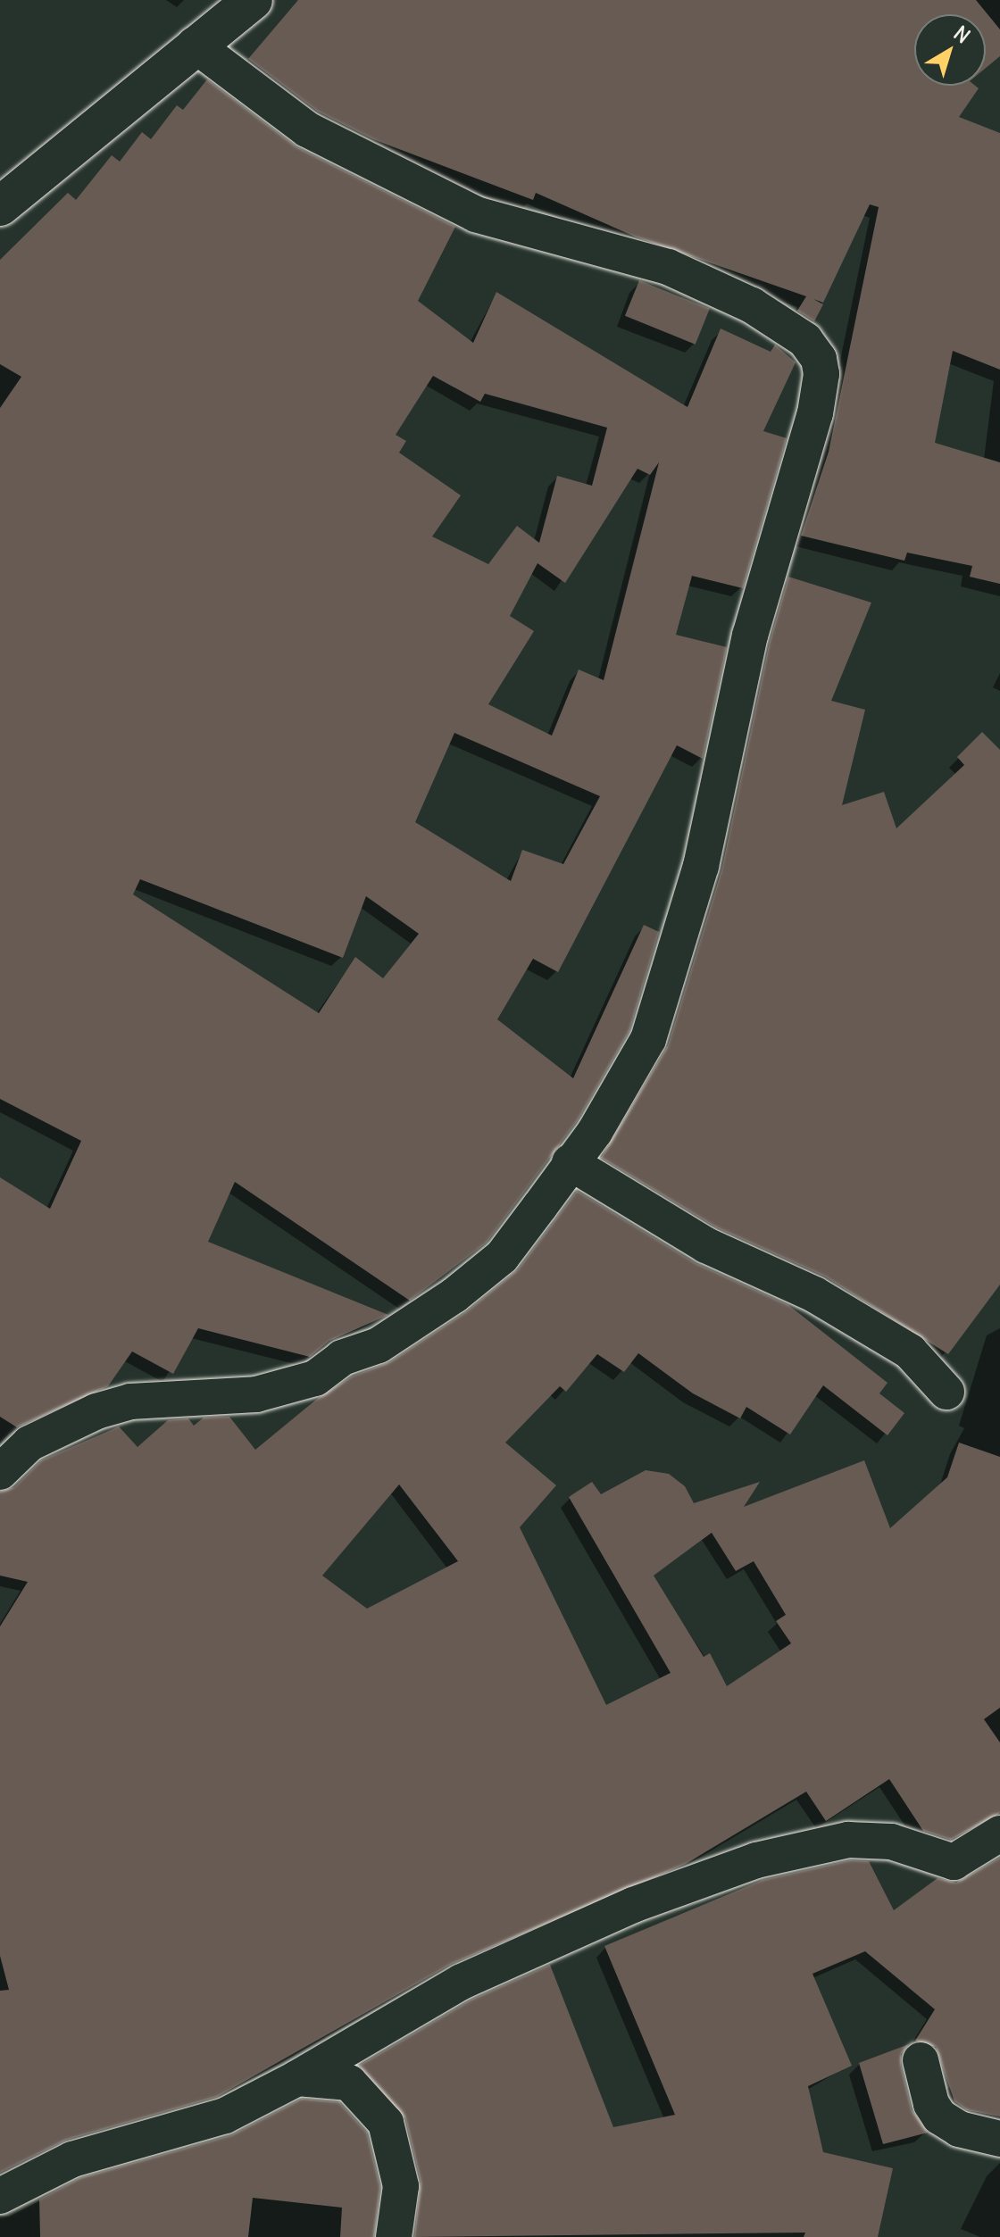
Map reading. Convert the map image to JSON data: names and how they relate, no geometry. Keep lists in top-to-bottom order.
{
  "north": "top right"
}
